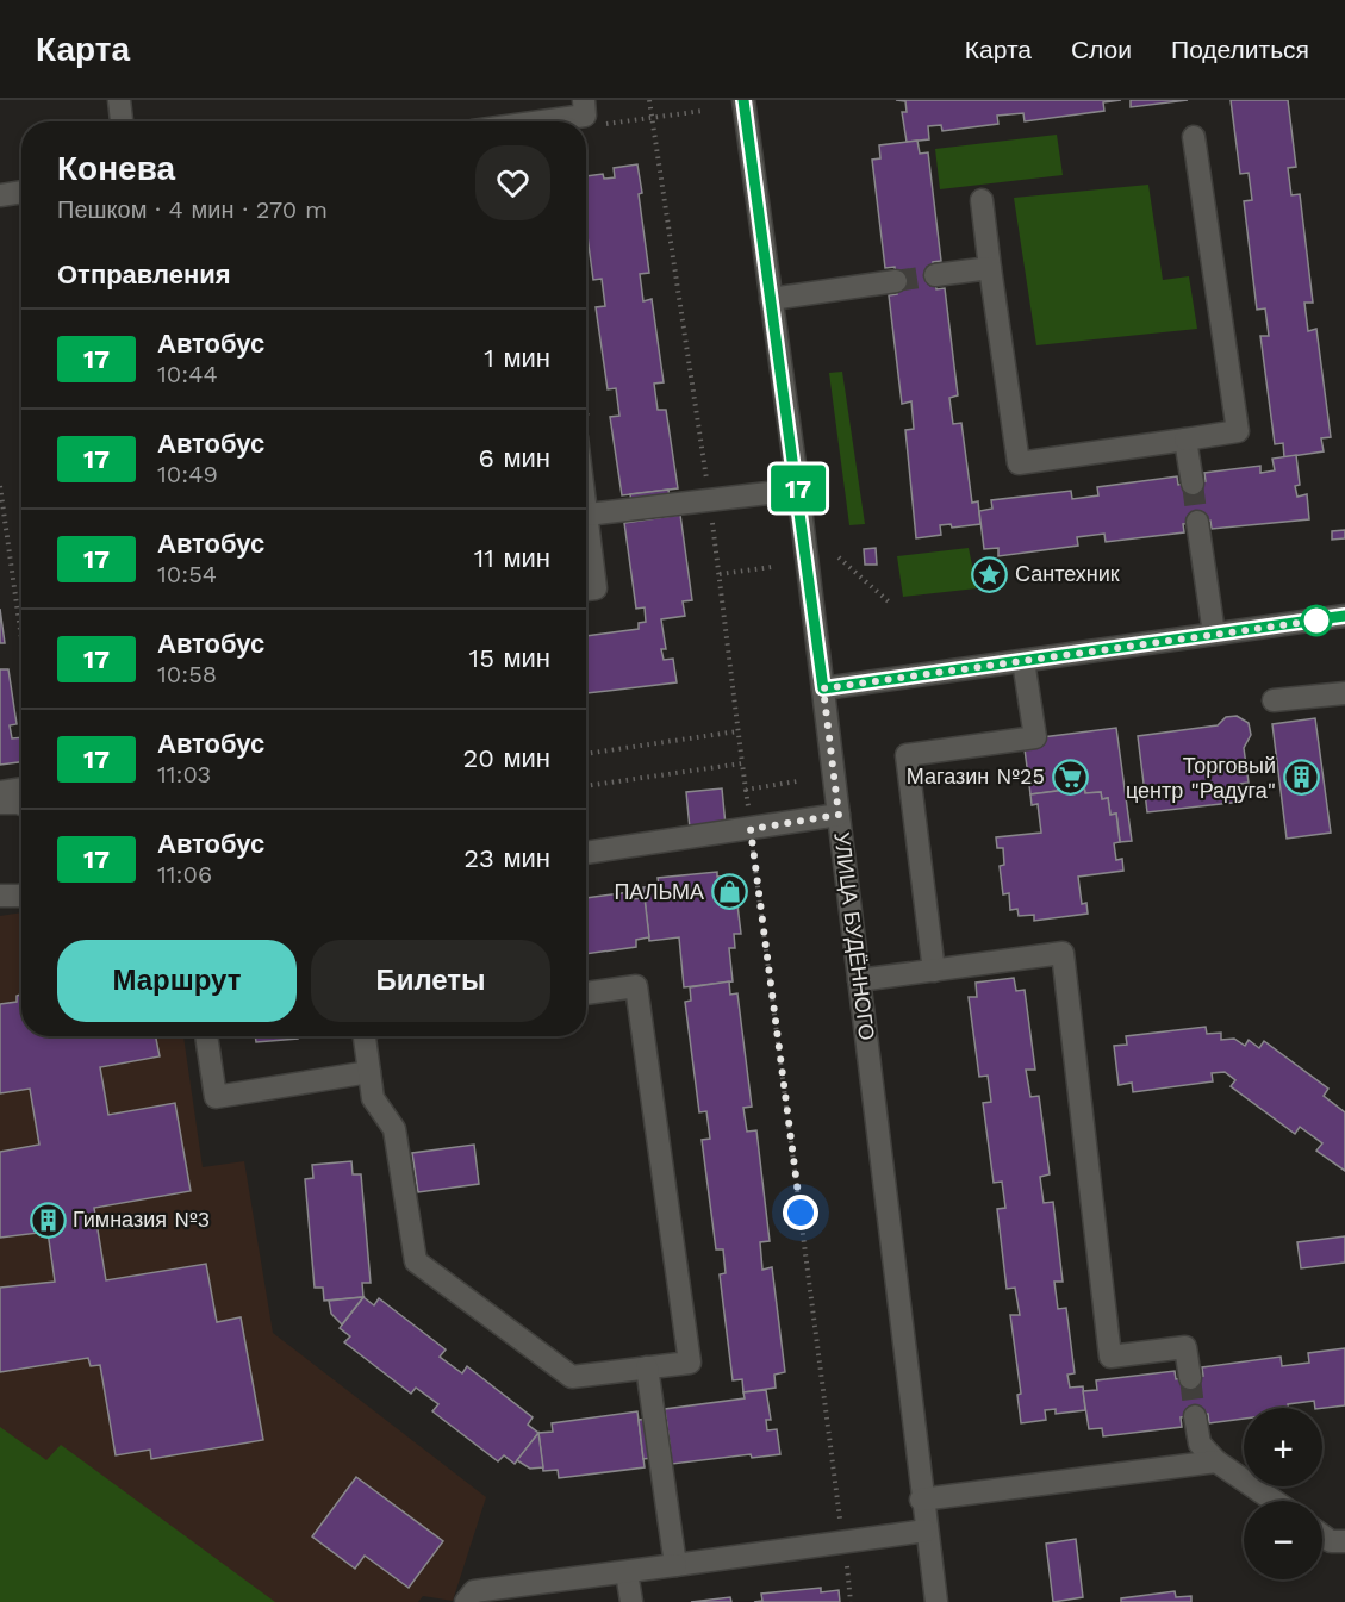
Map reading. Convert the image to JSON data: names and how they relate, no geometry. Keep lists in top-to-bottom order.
{
  "streets": {
    "street": ["УЛИЦА БУДЁННОГО"]
  },
  "places": {
    "place": ["Сантехник"],
    "supermarket": ["Магазин №25"],
    "building": ["Торговый центр \"Радуга\"", "Гимназия №3"],
    "shop": ["ПАЛЬМА"]
  },
  "lines": ["bus line 17"],
  "page": {
    "header": "Карта",
    "nav": ["Карта", "Слои", "Поделиться"],
    "on_map": "17",
    "heading": [
      ["Конева", "Пешком · 4 мин · 270 m"],
      "Отправления"
    ],
    "list": [
      {
        "mark": "17",
        "name": "Автобус",
        "note": "10:44",
        "value": "1 мин"
      },
      {
        "mark": "17",
        "name": "Автобус",
        "note": "10:49",
        "value": "6 мин"
      },
      {
        "mark": "17",
        "name": "Автобус",
        "note": "10:54",
        "value": "11 мин"
      },
      {
        "mark": "17",
        "name": "Автобус",
        "note": "10:58",
        "value": "15 мин"
      },
      {
        "mark": "17",
        "name": "Автобус",
        "note": "11:03",
        "value": "20 мин"
      },
      {
        "mark": "17",
        "name": "Автобус",
        "note": "11:06",
        "value": "23 мин"
      }
    ],
    "buttons": ["Маршрут", "Билеты"],
    "map_buttons": ["+", "−"]
  }
}
